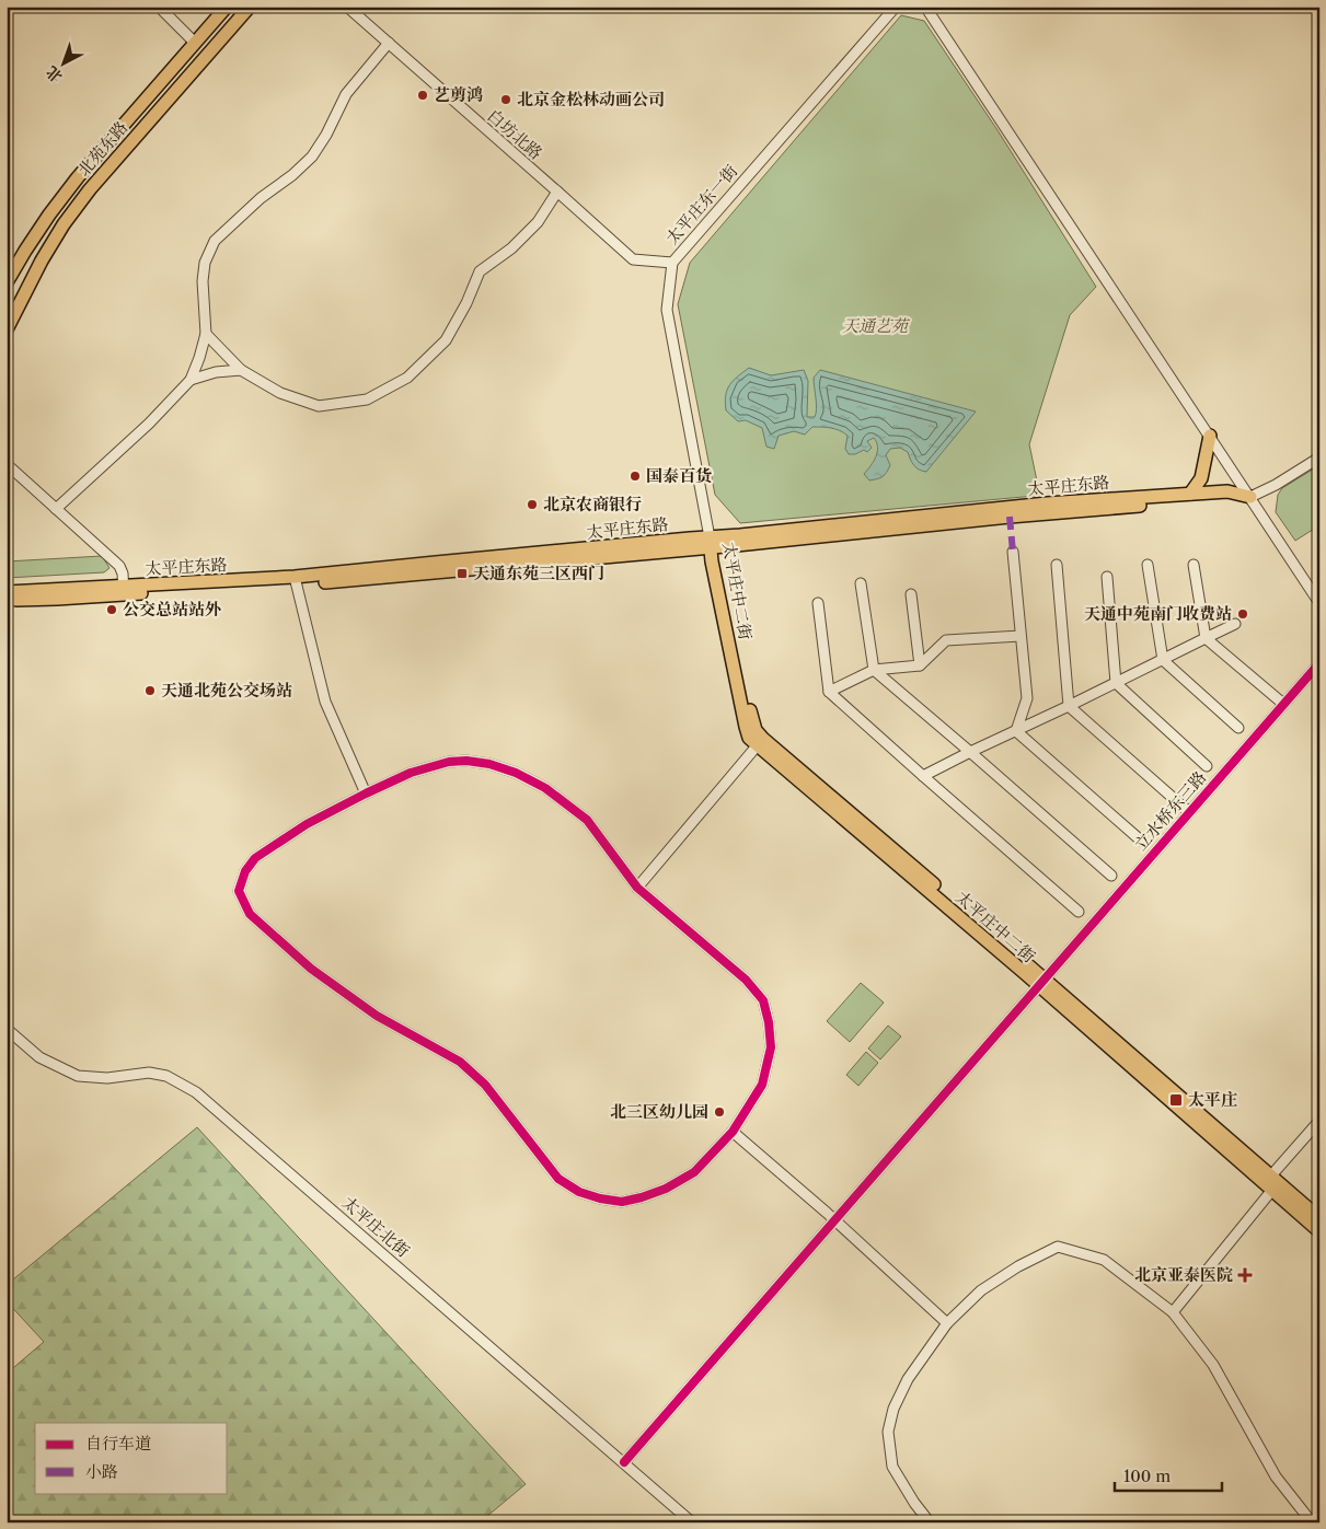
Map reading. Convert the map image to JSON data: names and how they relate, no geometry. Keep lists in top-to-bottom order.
{
  "streets": {
    "main road": ["北苑东路", "太平庄东路", "太平庄中二街"],
    "street": [
      "白坊北路",
      "太平庄东一街",
      "立水桥东三路",
      "太平庄北街"
    ]
  },
  "crossings": [
    ["白坊北路", "太平庄东一街"],
    ["太平庄东一街", "太平庄东路"],
    ["太平庄东一街", "太平庄中二街"],
    ["太平庄东路", "太平庄中二街"],
    ["太平庄中二街", "立水桥东三路"],
    ["立水桥东三路", "太平庄北街"]
  ],
  "parks": ["天通艺苑"],
  "places": {
    "other": [
      "艺剪鸿",
      "北京金松林动画公司",
      "国泰百货",
      "北京农商银行",
      "公交总站站外",
      "天通中苑南门收费站",
      "天通北苑公交场站",
      "北三区幼儿园"
    ],
    "transit": ["天通东苑三区西门", "太平庄"],
    "health": ["北京亚泰医院"]
  },
  "legend": ["自行车道", "小路"],
  "scale_bar": "100 m",
  "north": "bottom left"
}
